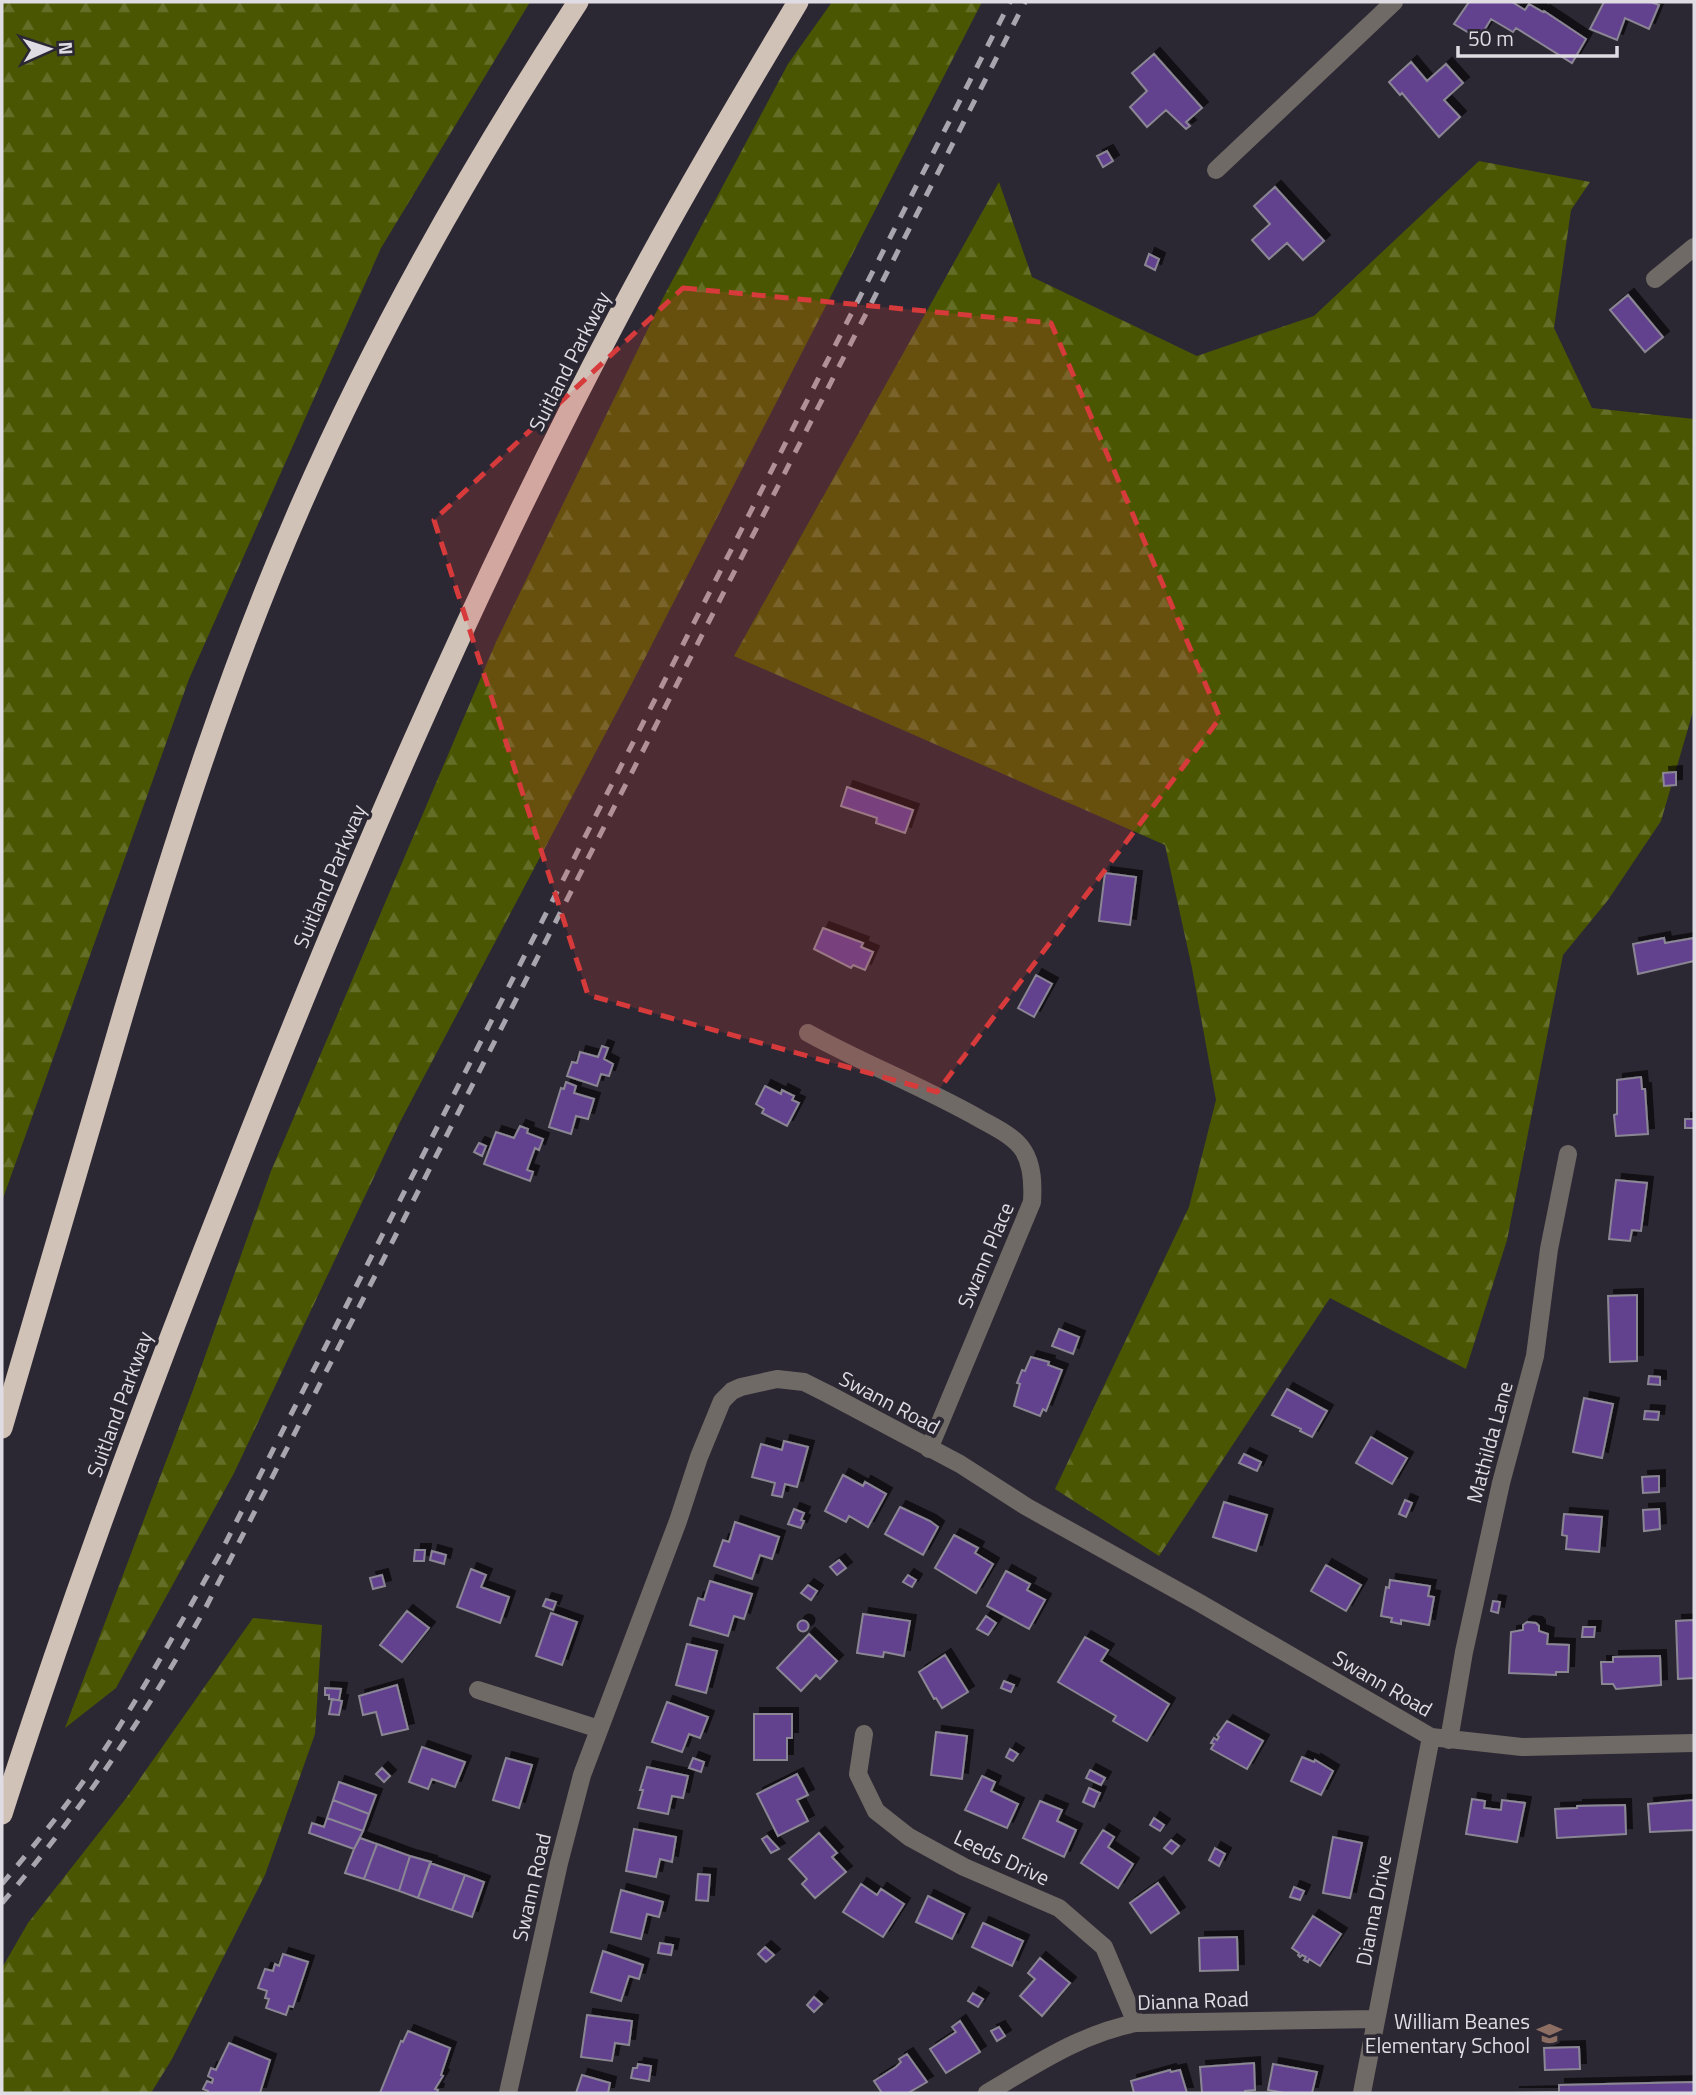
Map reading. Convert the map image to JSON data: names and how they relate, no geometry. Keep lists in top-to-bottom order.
{
  "streets": {
    "highway": ["Suitland Parkway"],
    "street": [
      "Swann Place",
      "Swann Road",
      "Mathilda Lane",
      "Leeds Drive",
      "Dianna Drive",
      "Dianna Road"
    ]
  },
  "crossings": [
    ["Swann Place", "Swann Road"],
    ["Swann Road", "Mathilda Lane"],
    ["Swann Road", "Dianna Drive"],
    ["Leeds Drive", "Dianna Road"],
    ["Dianna Drive", "Dianna Road"]
  ],
  "places": {
    "school or university": ["William Beanes Elementary School"]
  },
  "scale_bar": "50 m",
  "north": "right"
}
